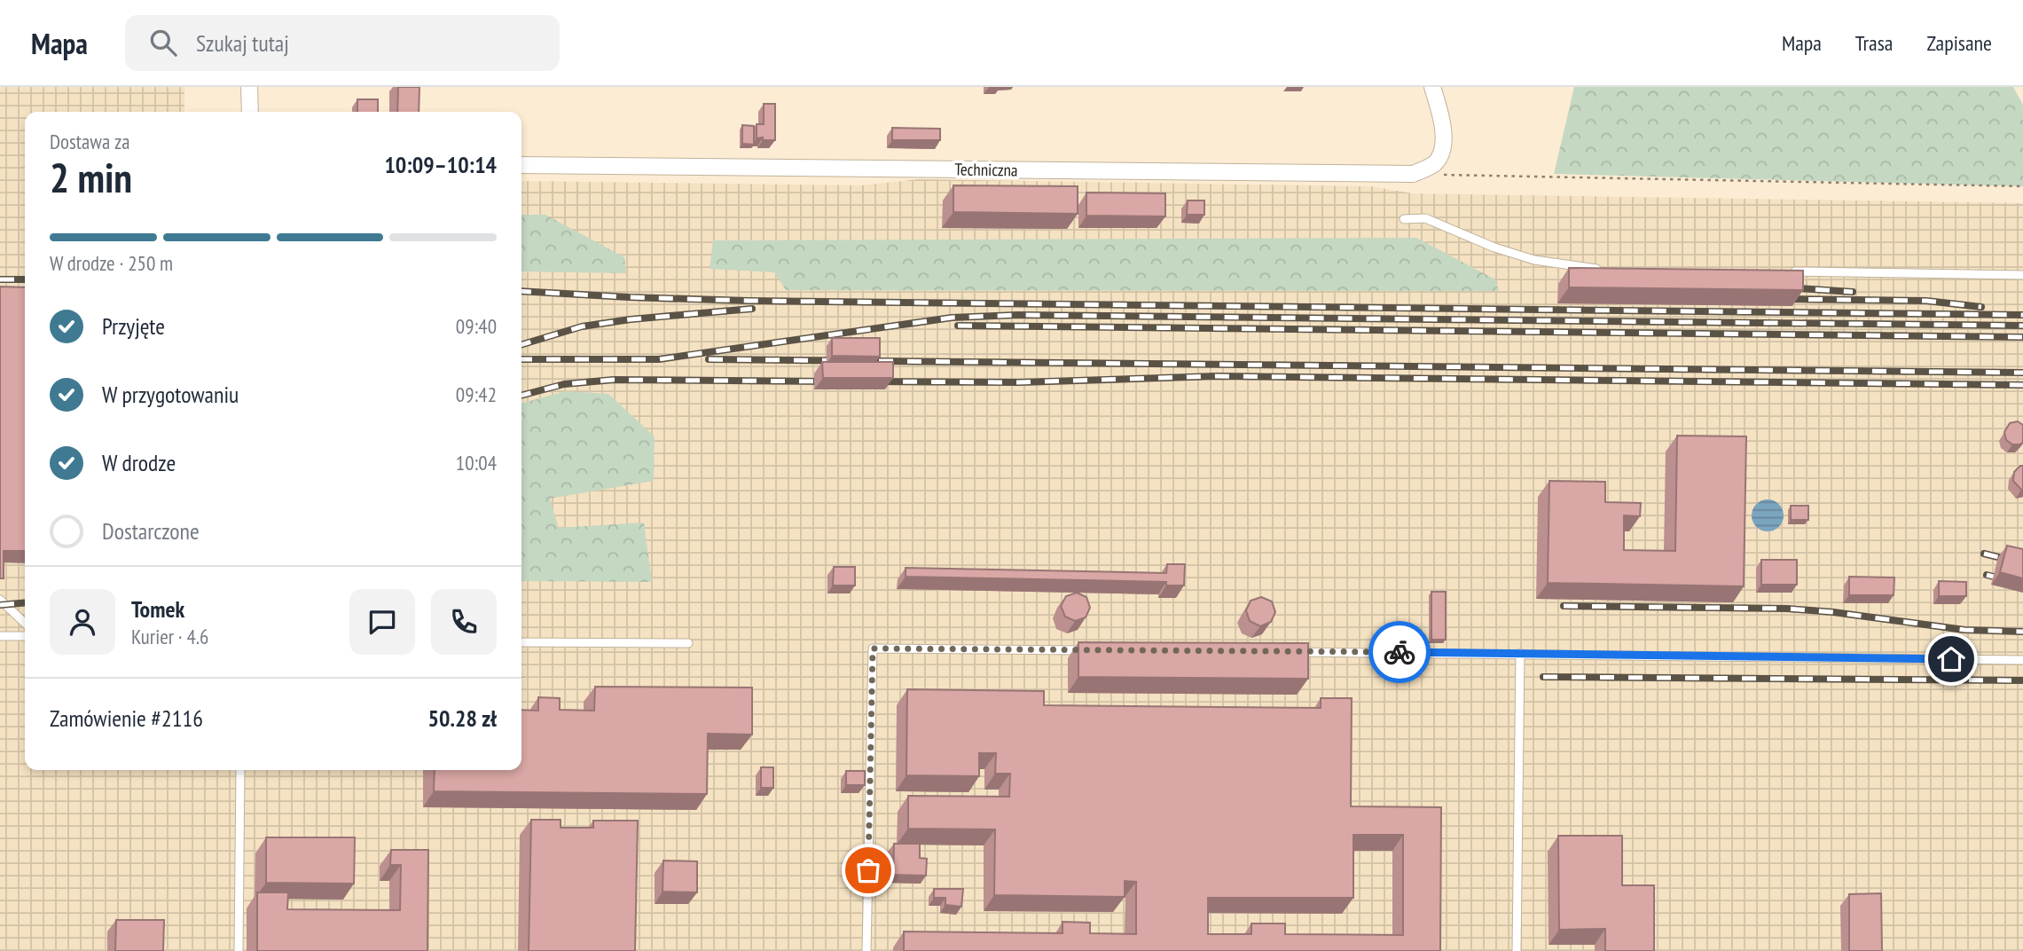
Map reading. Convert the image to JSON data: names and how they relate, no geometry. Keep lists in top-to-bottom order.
{
  "streets": {
    "street": ["Techniczna"]
  },
  "page": {
    "header": "Mapa",
    "search": "Szukaj tutaj",
    "nav": ["Mapa", "Trasa", "Zapisane"],
    "heading": ["2 min", "Dostawa za", "10:09–10:14"],
    "panel": [
      "Tomek",
      "Kurier · 4.6",
      "Zamówienie #2116",
      "50.28 zł"
    ],
    "bar": "W drodze · 250 m",
    "list": [
      ["Przyjęte", "09:40"],
      ["W przygotowaniu", "09:42"],
      ["W drodze", "10:04"],
      "Dostarczone"
    ]
  }
}
